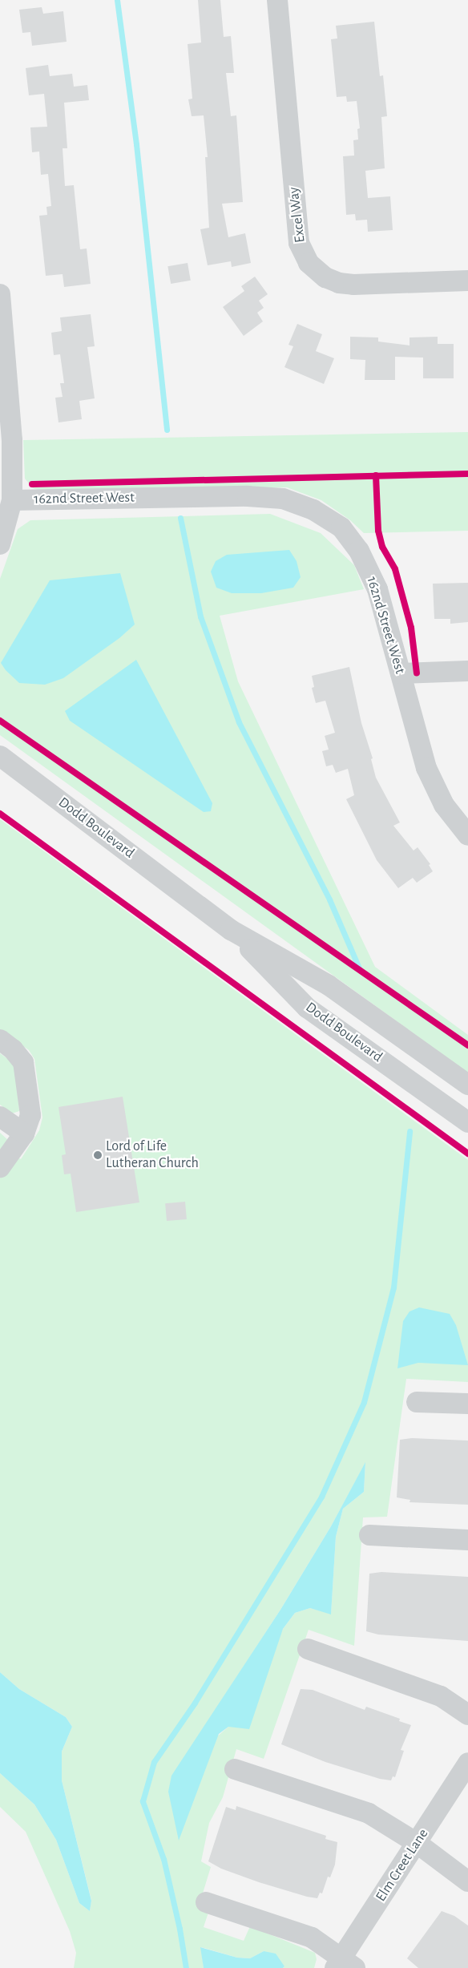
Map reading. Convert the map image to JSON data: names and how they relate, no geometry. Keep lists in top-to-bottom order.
{
  "streets": {
    "street": [
      "Excel Way",
      "162nd Street West",
      "Dodd Boulevard",
      "Elm Creet Lane"
    ]
  },
  "places": ["Lord of Life Lutheran Church"]
}
